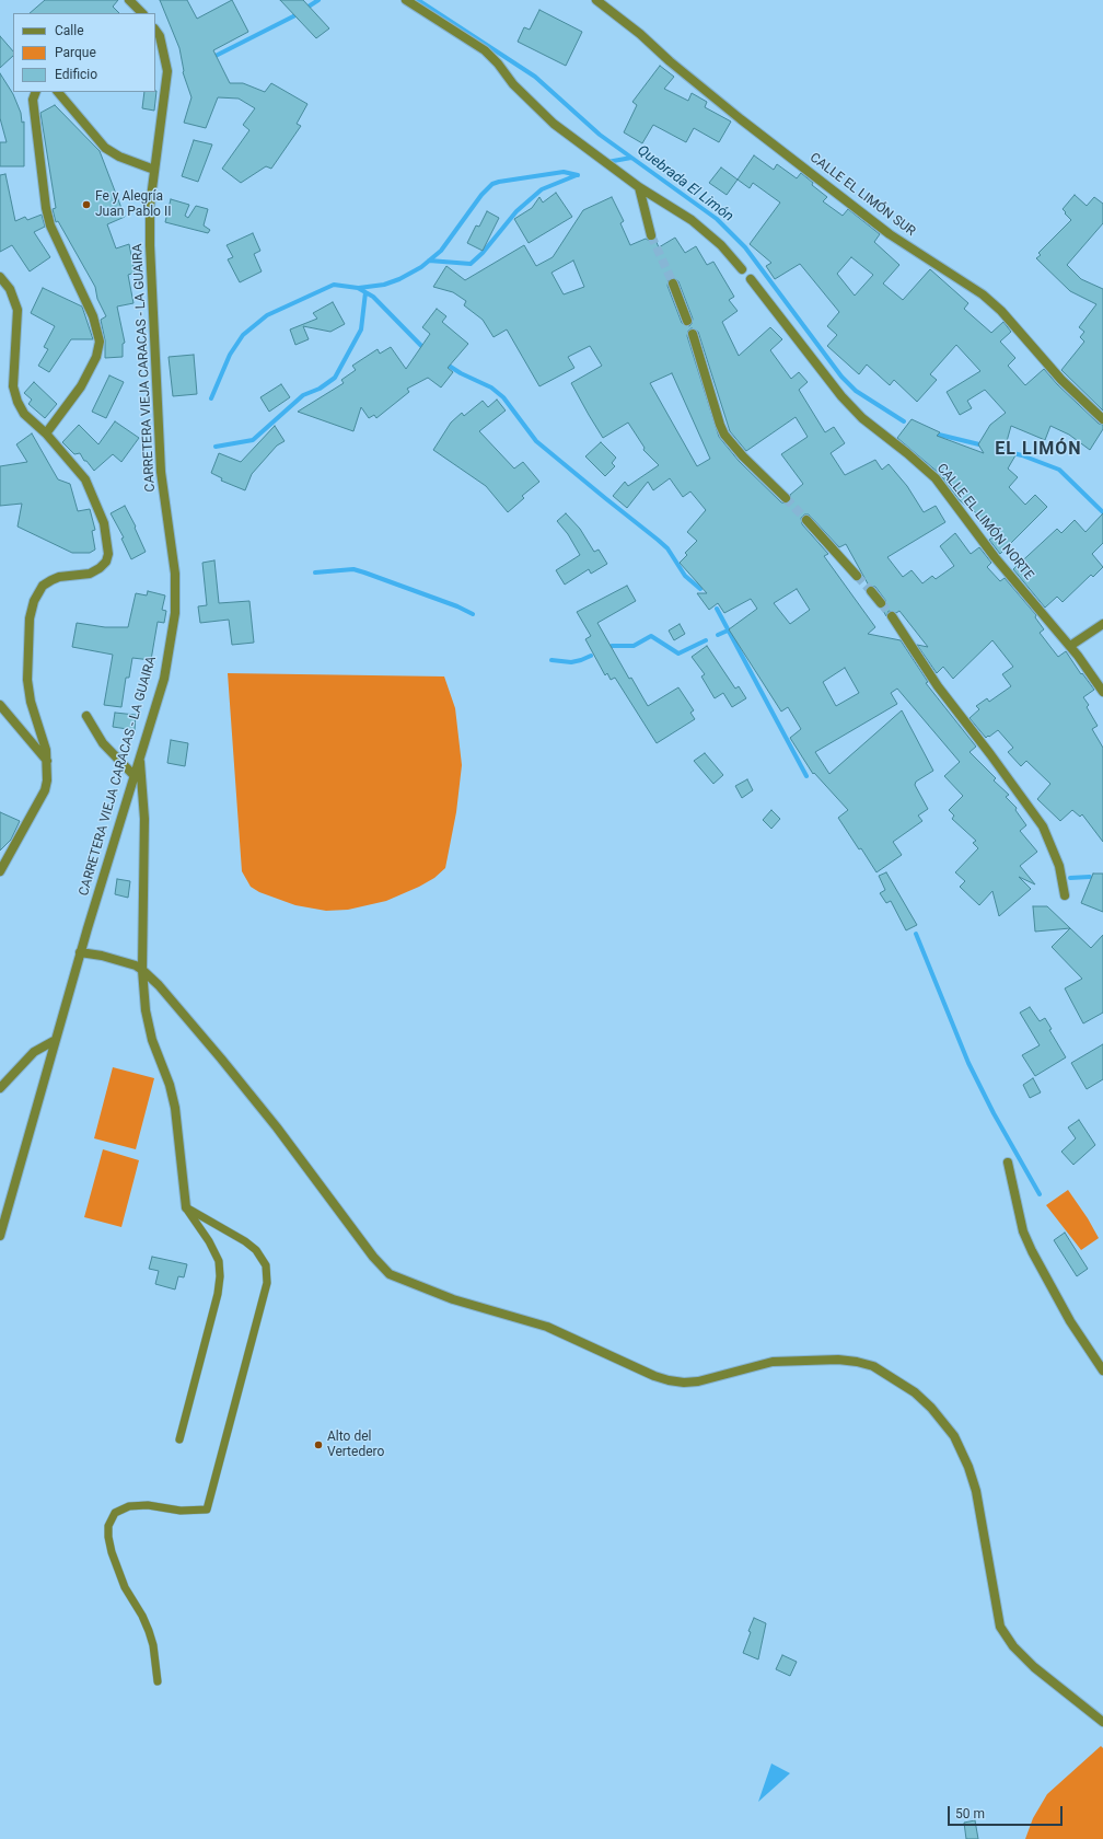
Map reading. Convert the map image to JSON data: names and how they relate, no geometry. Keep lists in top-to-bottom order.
{
  "streets": {
    "street": ["CALLE EL LIMÓN SUR", "CARRETERA VIEJA CARACAS - LA GUAIRA", "CALLE EL LIMÓN NORTE"]
  },
  "districts": ["EL LIMÓN"],
  "water": ["Quebrada El Limón"],
  "places": ["Fe y Alegría Juan Pablo II", "Alto del Vertedero"],
  "legend": ["Calle", "Parque", "Edificio"],
  "scale_bar": "50 m"
}
